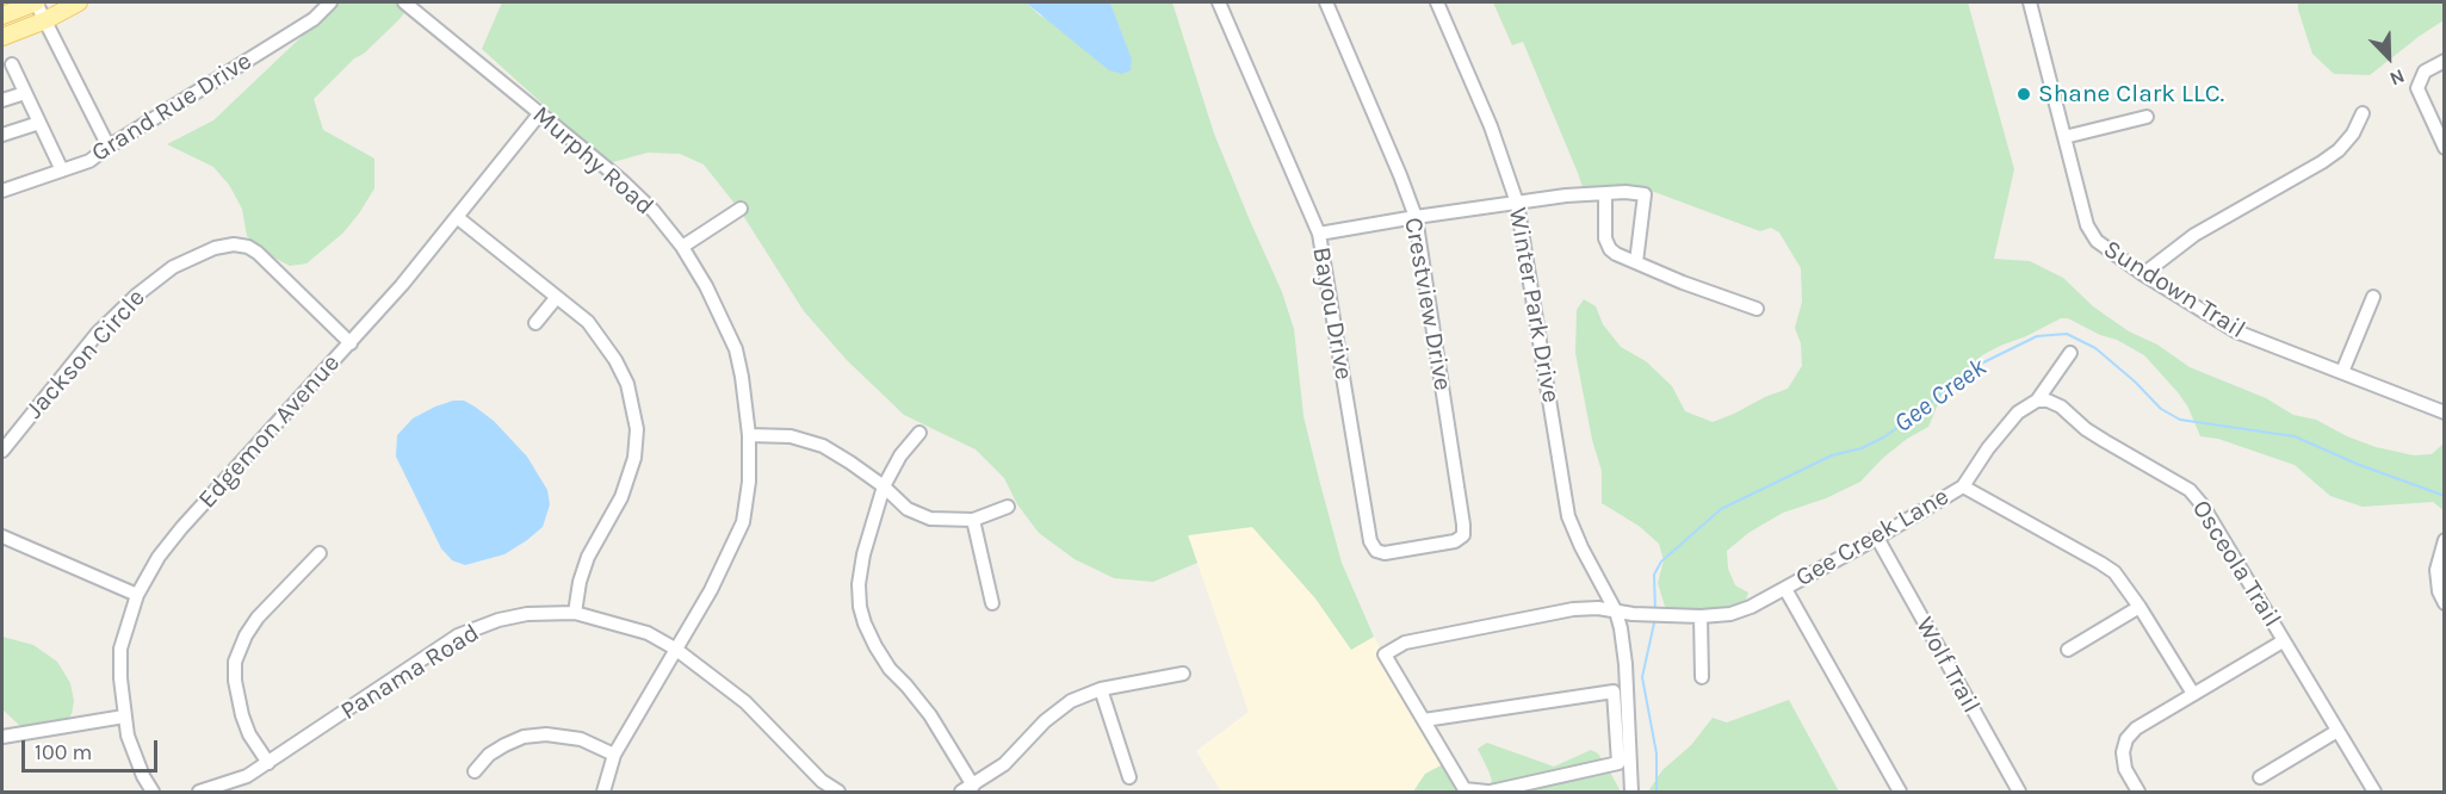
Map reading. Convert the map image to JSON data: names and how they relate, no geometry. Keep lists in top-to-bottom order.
{
  "streets": {
    "street": [
      "Grand Rue Drive",
      "Murphy Road",
      "Sundown Trail",
      "Crestview Drive",
      "Winter Park Drive",
      "Bayou Drive",
      "Jackson Circle",
      "Edgemon Avenue",
      "Gee Creek Lane",
      "Osceola Trail",
      "Wolf Trail",
      "Panama Road"
    ]
  },
  "crossings": [
    ["Murphy Road", "Edgemon Avenue"],
    ["Murphy Road", "Panama Road"],
    ["Crestview Drive", "Bayou Drive"],
    ["Winter Park Drive", "Gee Creek Lane"],
    ["Jackson Circle", "Edgemon Avenue"],
    ["Gee Creek Lane", "Osceola Trail"],
    ["Gee Creek Lane", "Wolf Trail"]
  ],
  "water": ["Gee Creek"],
  "places": ["Shane Clark LLC."],
  "scale_bar": "100 m",
  "north": "bottom right"
}
